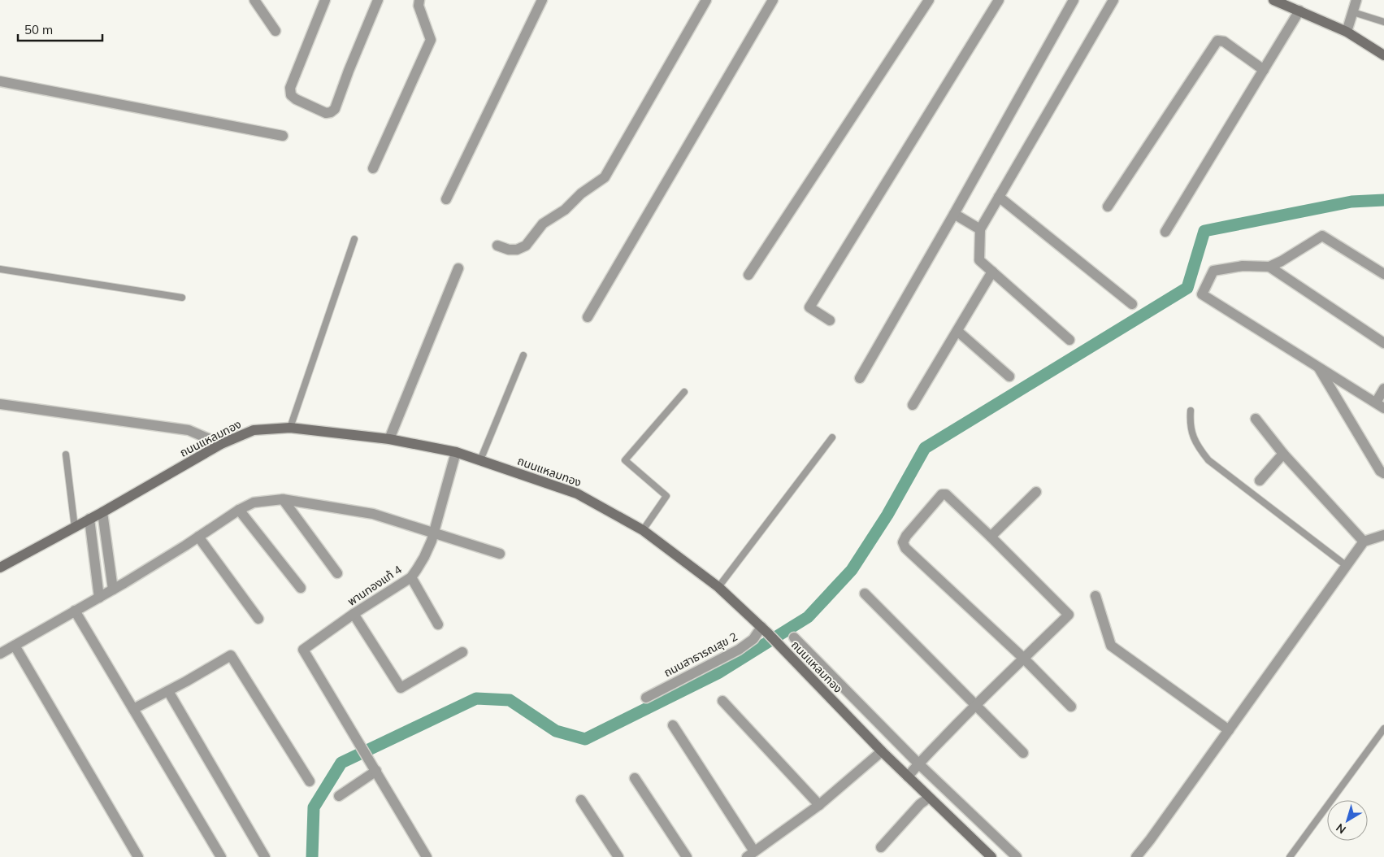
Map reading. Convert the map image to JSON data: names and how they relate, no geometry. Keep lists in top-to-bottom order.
{
  "streets": {
    "main road": ["ถนนแหลมทอง"],
    "street": ["พานทองแท้ 4", "ถนนสาธารณสุข 2"]
  },
  "crossings": [
    ["ถนนแหลมทอง", "พานทองแท้ 4"],
    ["ถนนแหลมทอง", "ถนนสาธารณสุข 2"]
  ],
  "scale_bar": "50 m",
  "north": "bottom left"
}
